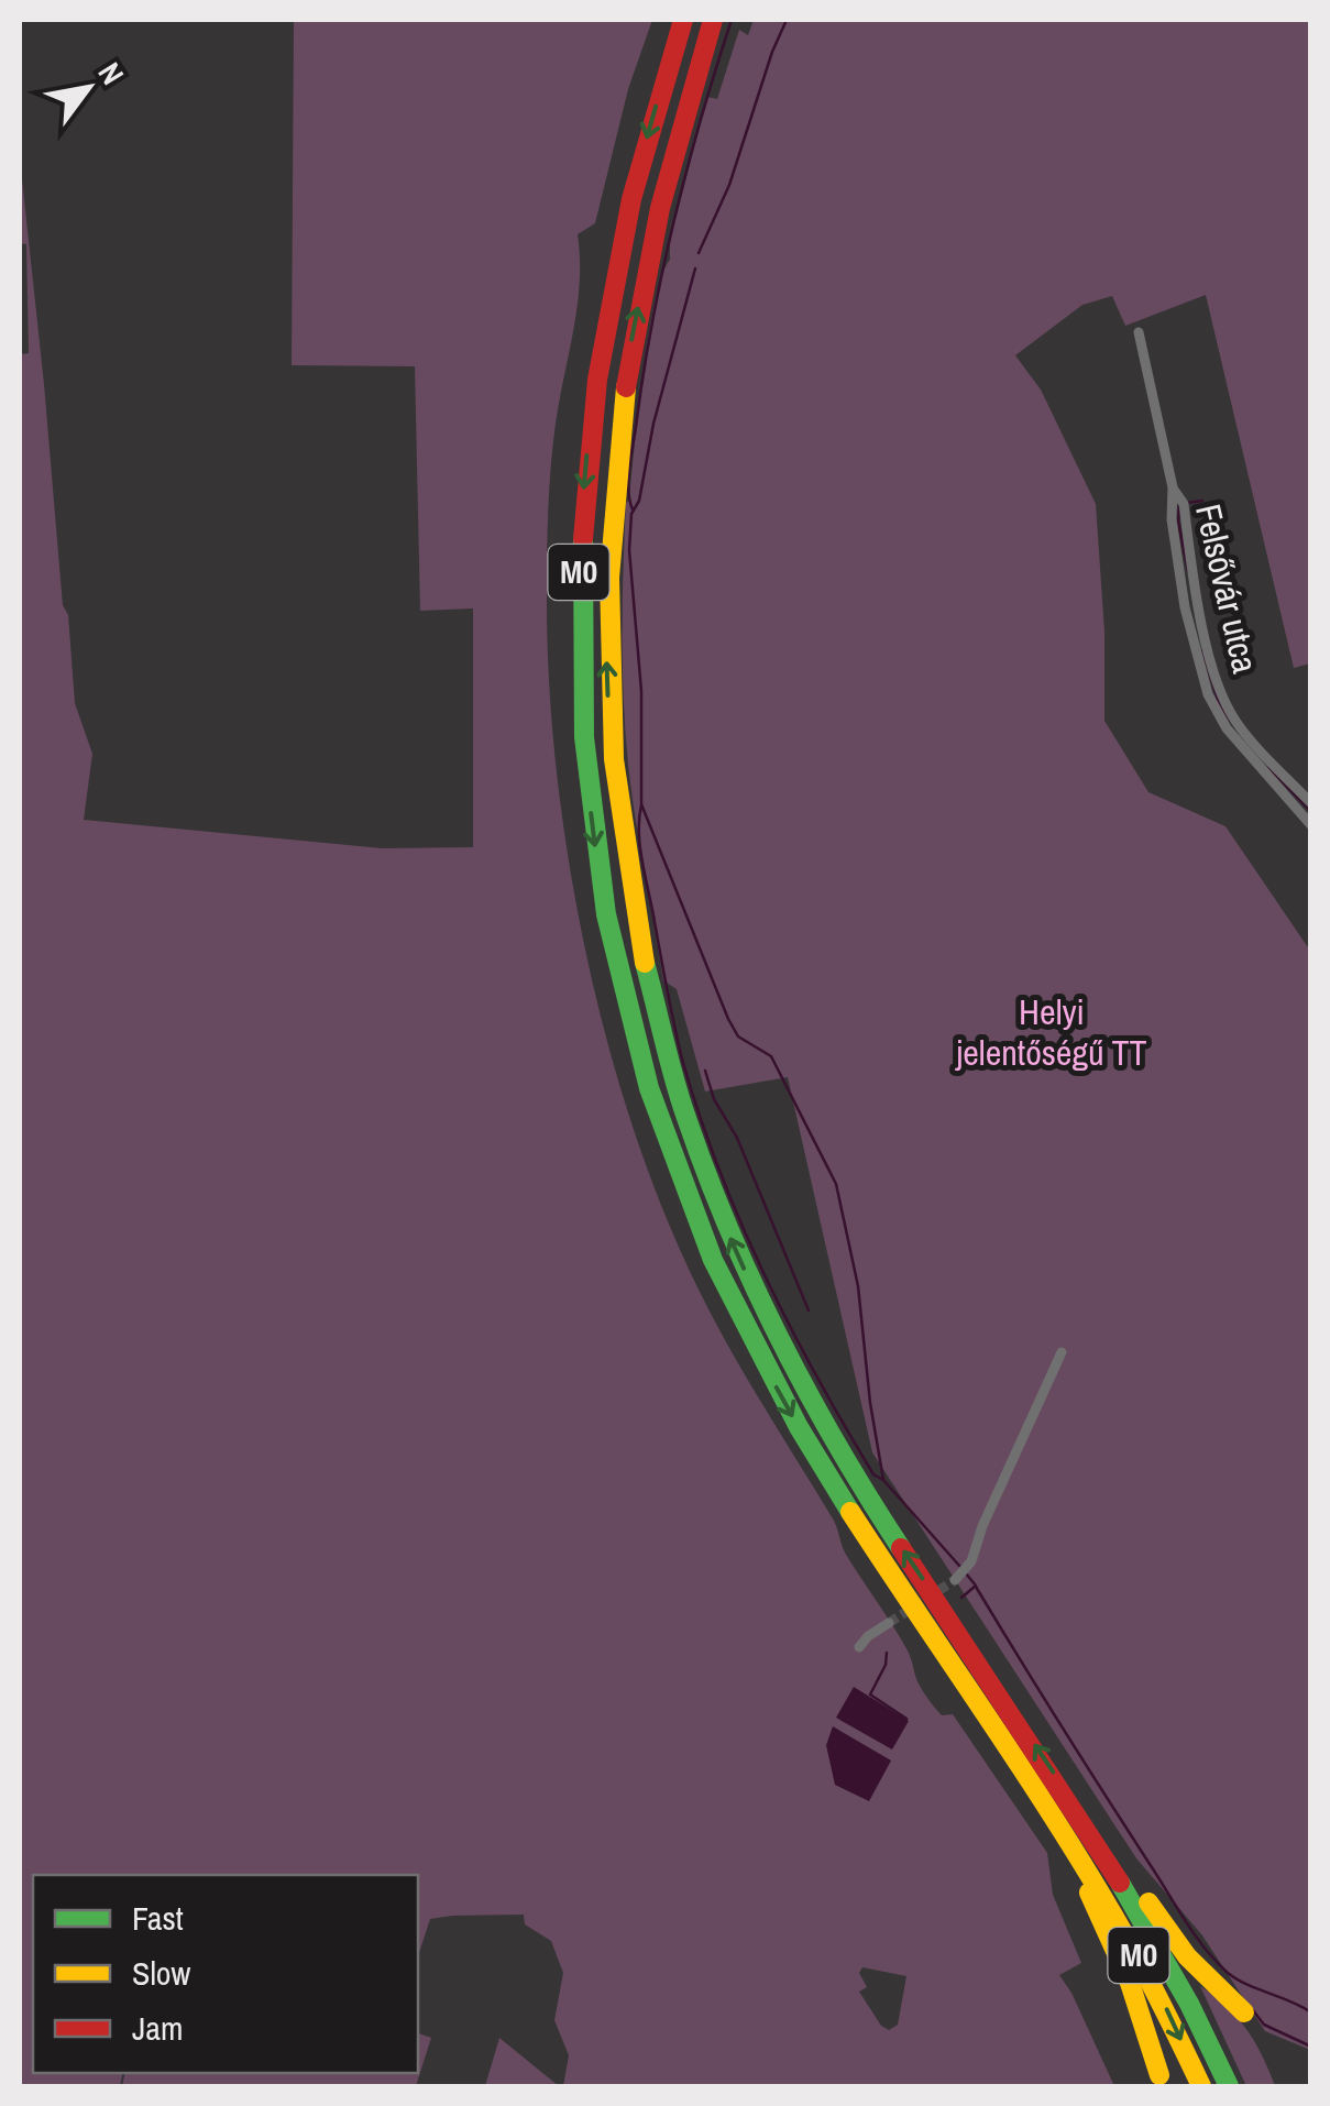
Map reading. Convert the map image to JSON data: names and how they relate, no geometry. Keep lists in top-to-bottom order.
{
  "streets": {
    "highway": ["M0"],
    "street": ["Felsővár utca"]
  },
  "parks": ["Helyi jelentőségű TT"],
  "legend": ["Fast", "Slow", "Jam"],
  "north": "top right"
}
